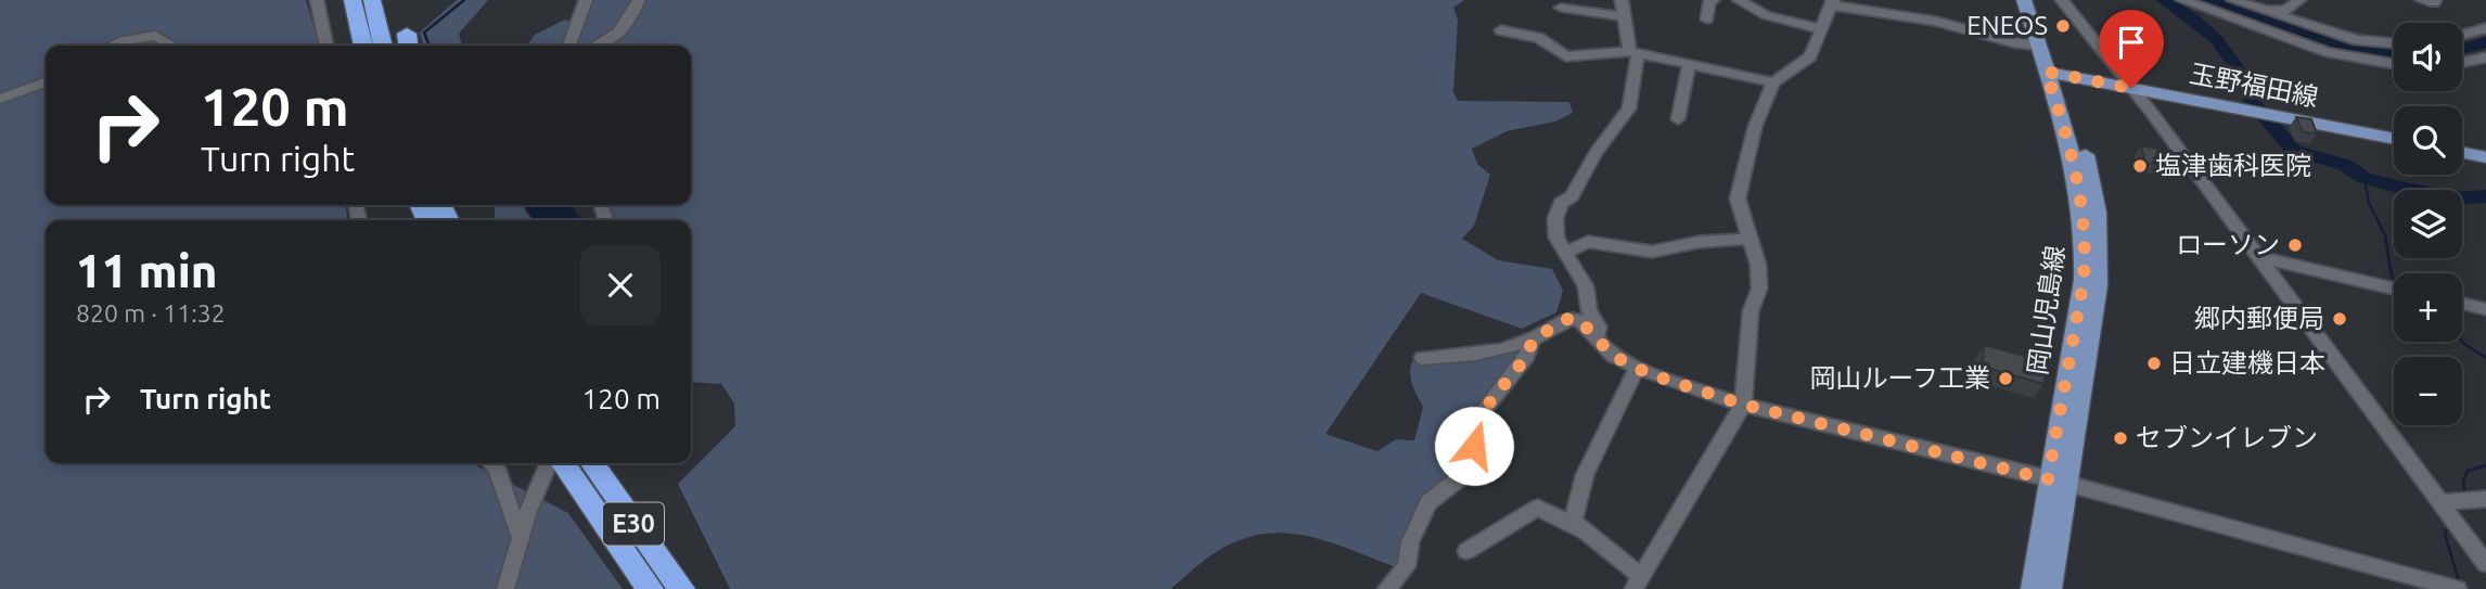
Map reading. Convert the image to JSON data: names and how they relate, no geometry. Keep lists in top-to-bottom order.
{
  "streets": {
    "highway": ["E30"],
    "main road": ["玉野福田線", "岡山児島線"]
  },
  "crossings": [
    ["玉野福田線", "岡山児島線"]
  ],
  "places": [
    "ENEOS",
    "塩津歯科医院",
    "ローソン",
    "郷内郵便局",
    "日立建機日本",
    "岡山ルーフ工業",
    "セブンイレブン"
  ],
  "page": {
    "map_buttons": ["+", "−"],
    "turn": ["120 m", "Turn right"],
    "heading": ["11 min", "820 m · 11:32"],
    "list": [
      {
        "name": "Turn right",
        "value": "120 m"
      }
    ]
  }
}
